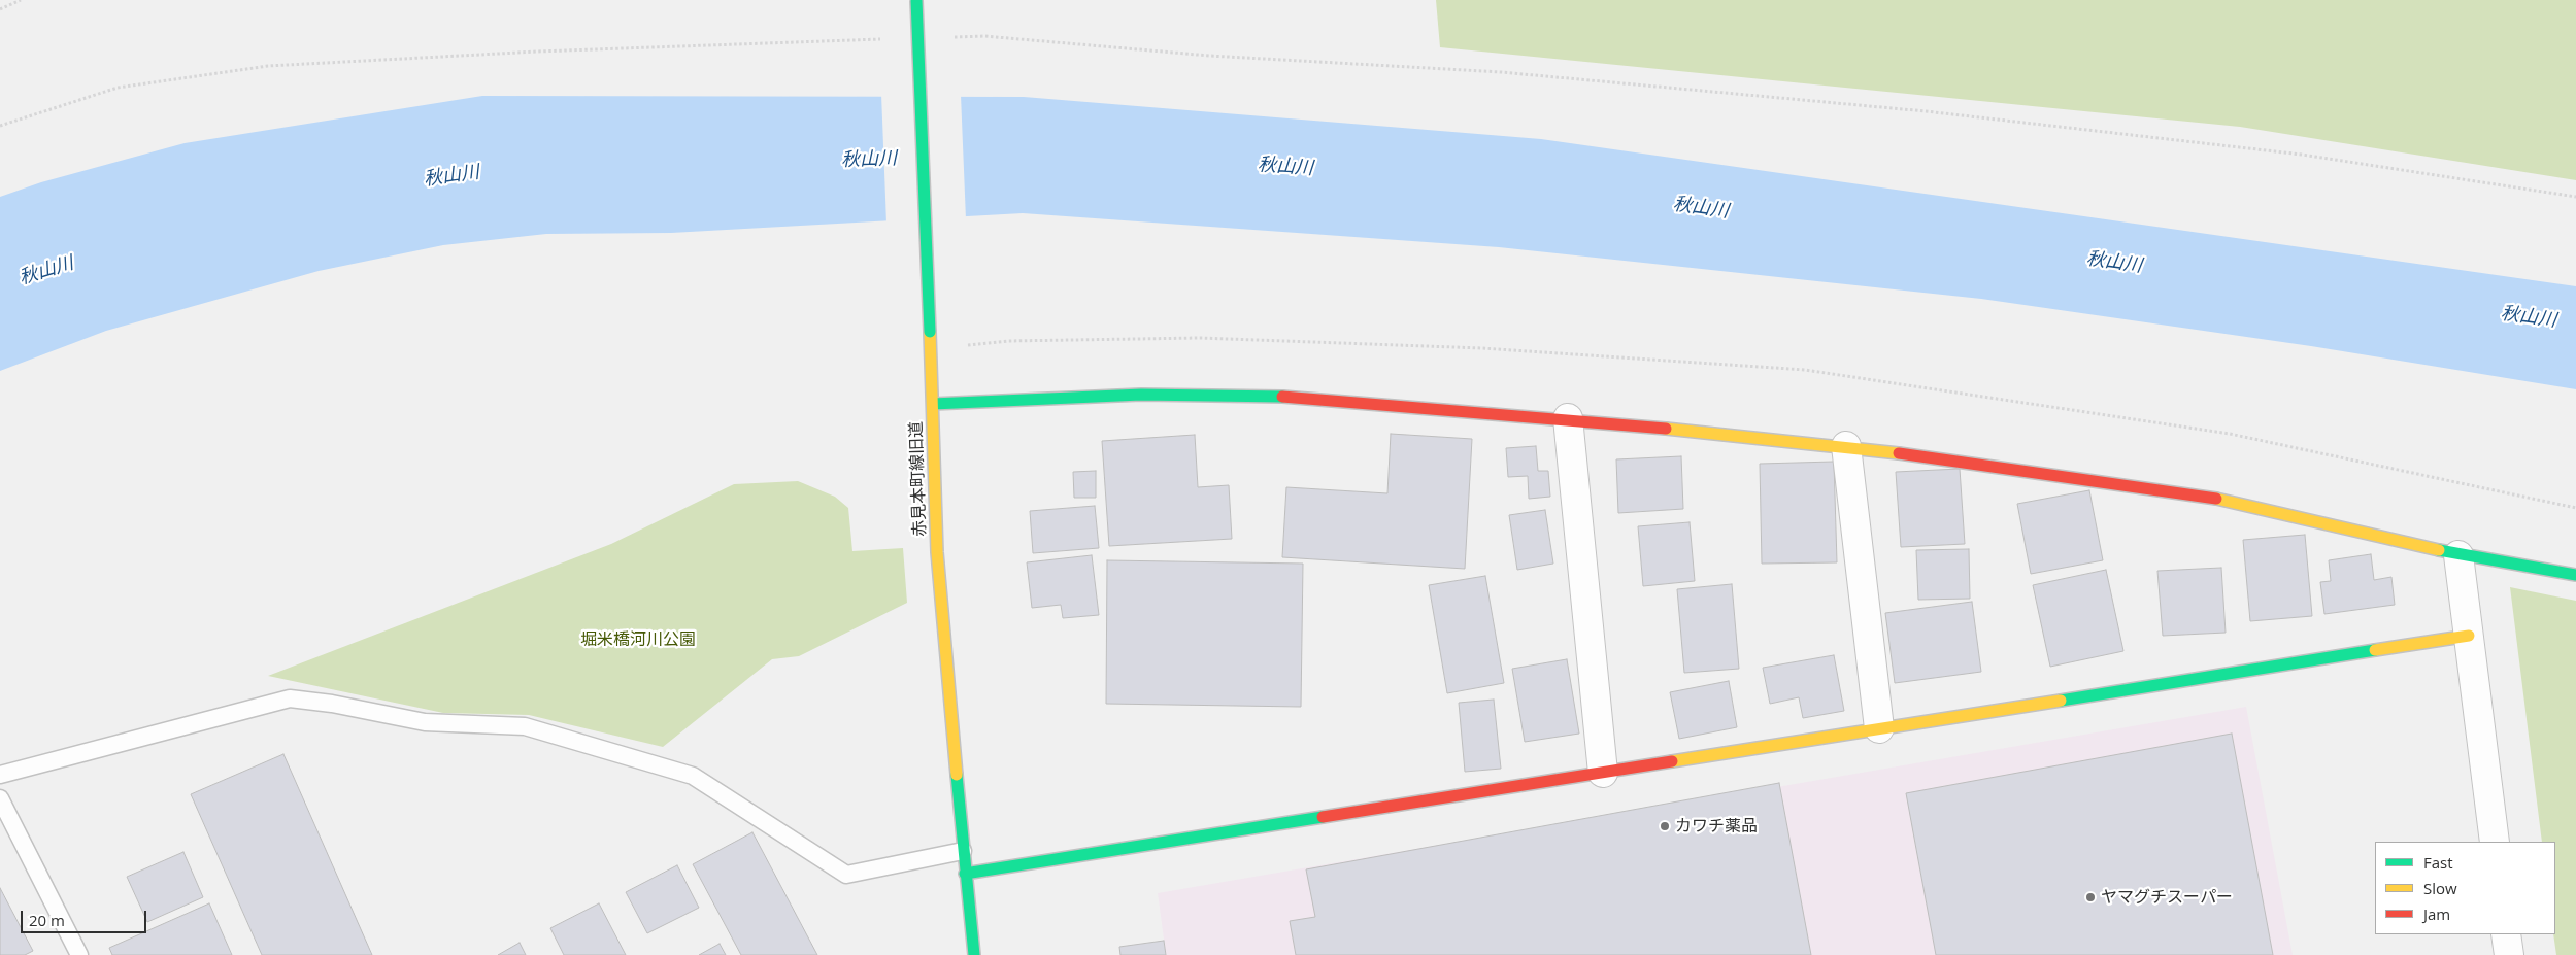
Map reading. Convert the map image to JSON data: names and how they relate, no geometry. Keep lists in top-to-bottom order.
{
  "streets": {
    "street": ["赤見本町線旧道"]
  },
  "water": ["秋山川"],
  "parks": ["堀米橋河川公園"],
  "places": ["カワチ薬品", "ヤマグチスーパー"],
  "legend": ["Fast", "Slow", "Jam"],
  "scale_bar": "20 m"
}
